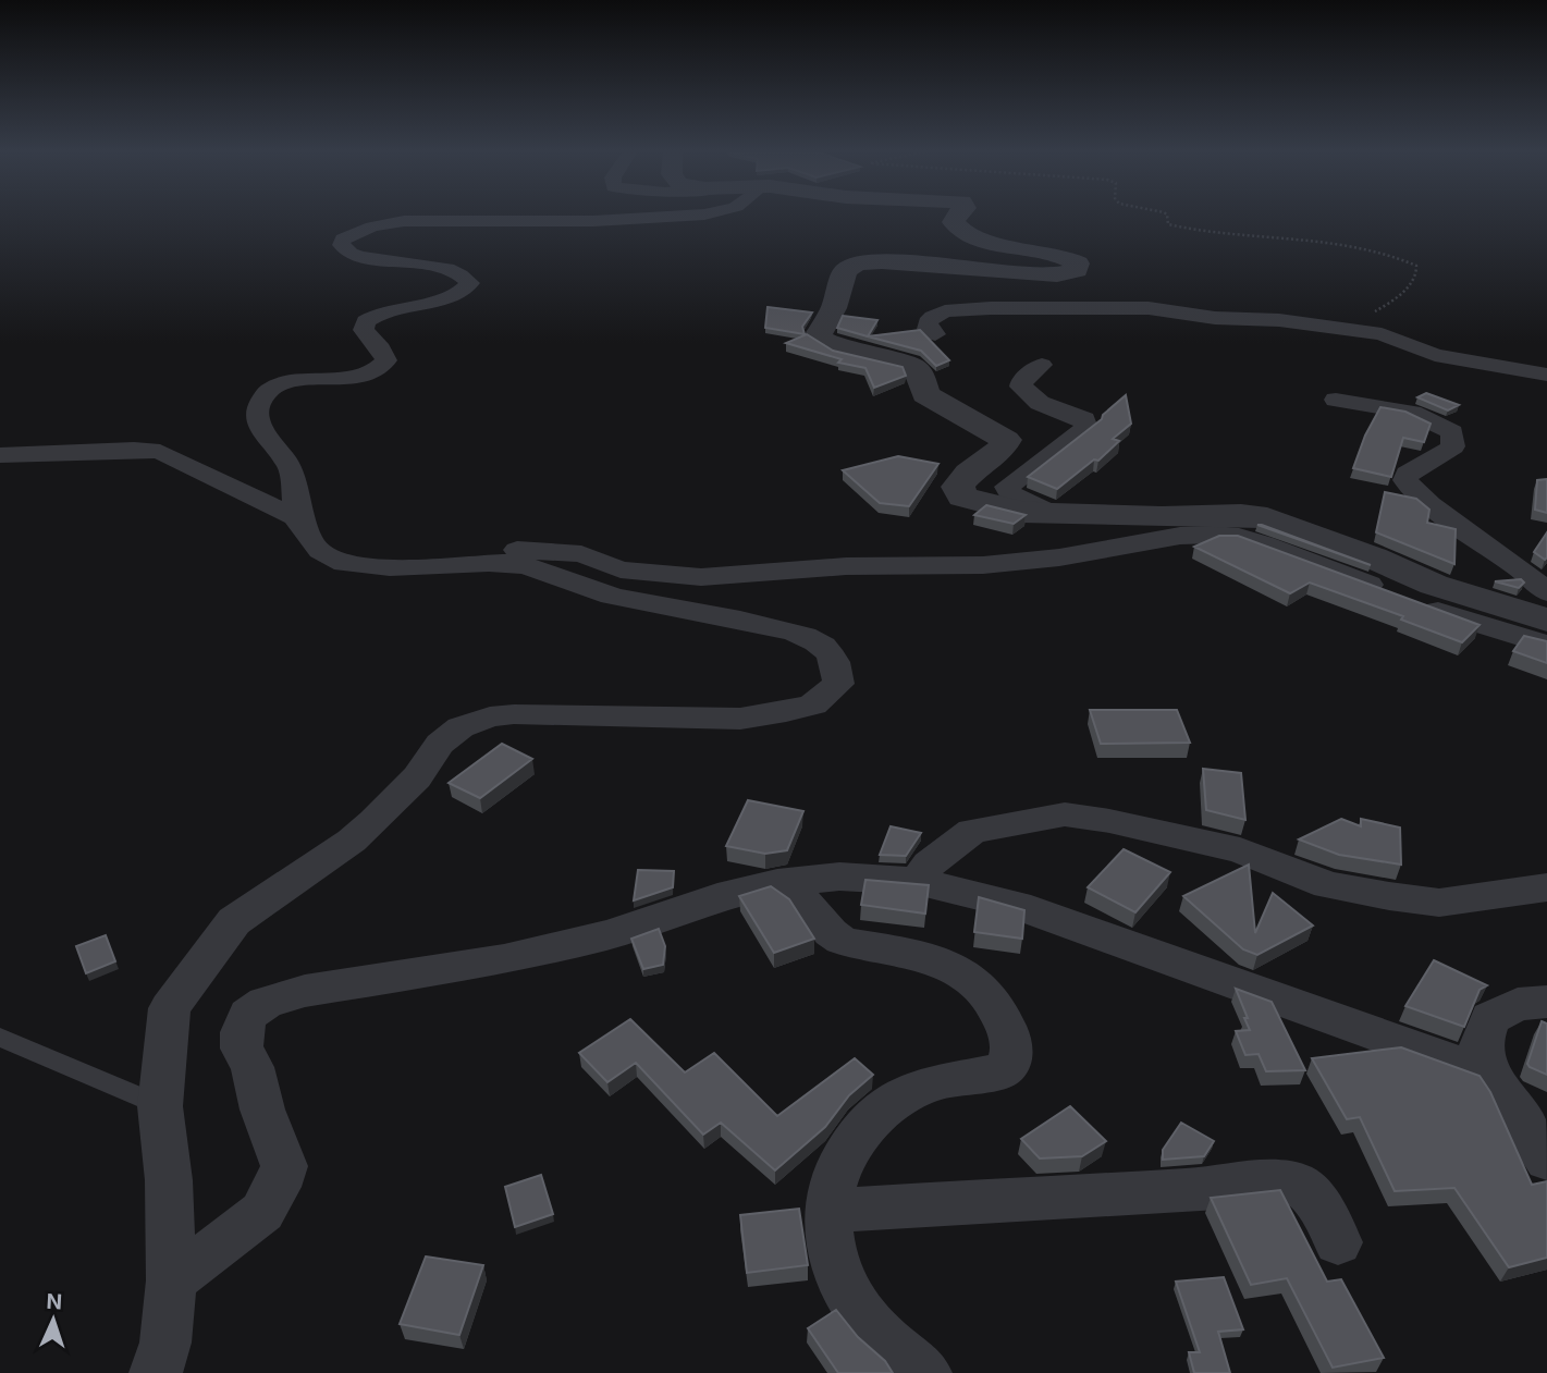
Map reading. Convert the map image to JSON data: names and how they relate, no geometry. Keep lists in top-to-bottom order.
{
  "north": "top"
}
